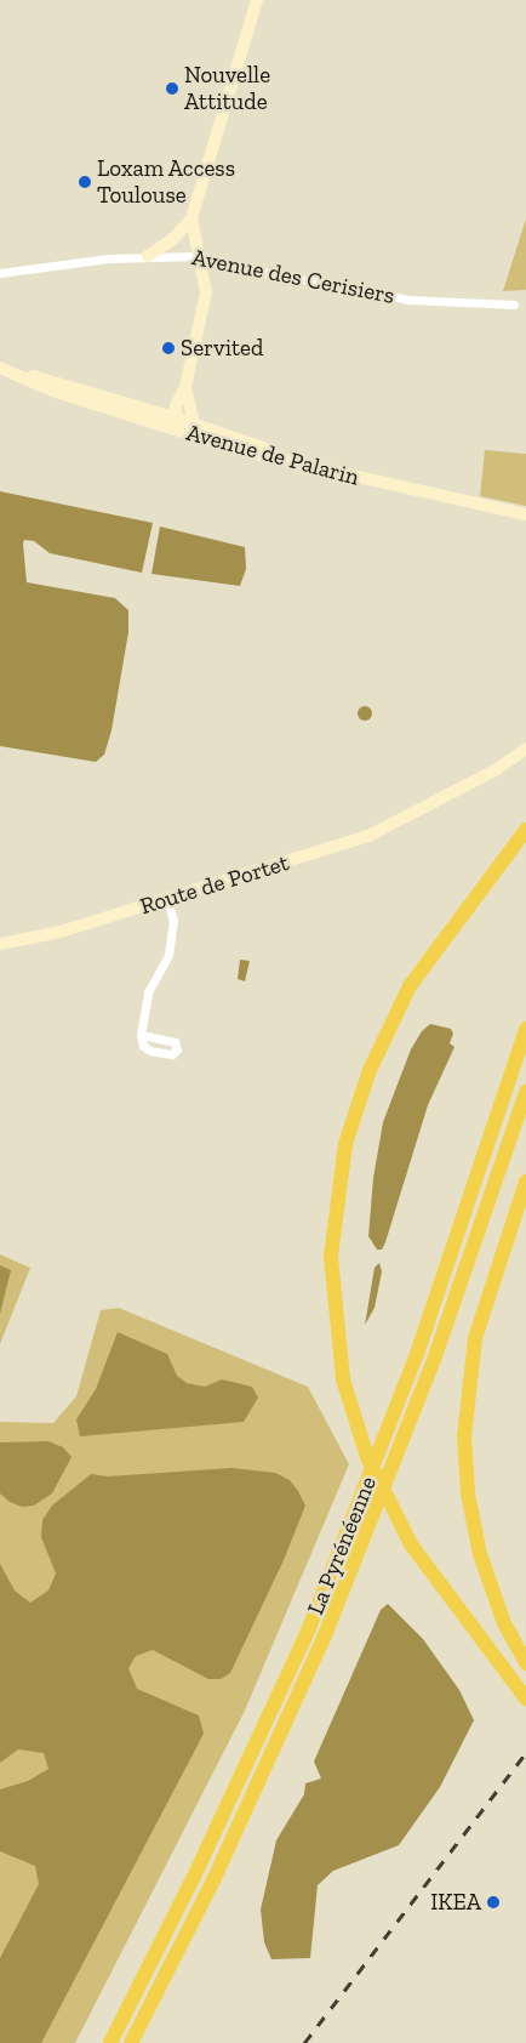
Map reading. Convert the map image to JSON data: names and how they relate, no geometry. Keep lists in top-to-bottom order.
{
  "streets": {
    "highway": ["La Pyrénéenne"],
    "street": ["Avenue des Cerisiers", "Avenue de Palarin", "Route de Portet"]
  },
  "places": [
    "Nouvelle Attitude",
    "Loxam Access Toulouse",
    "Servited",
    "IKEA"
  ]
}
